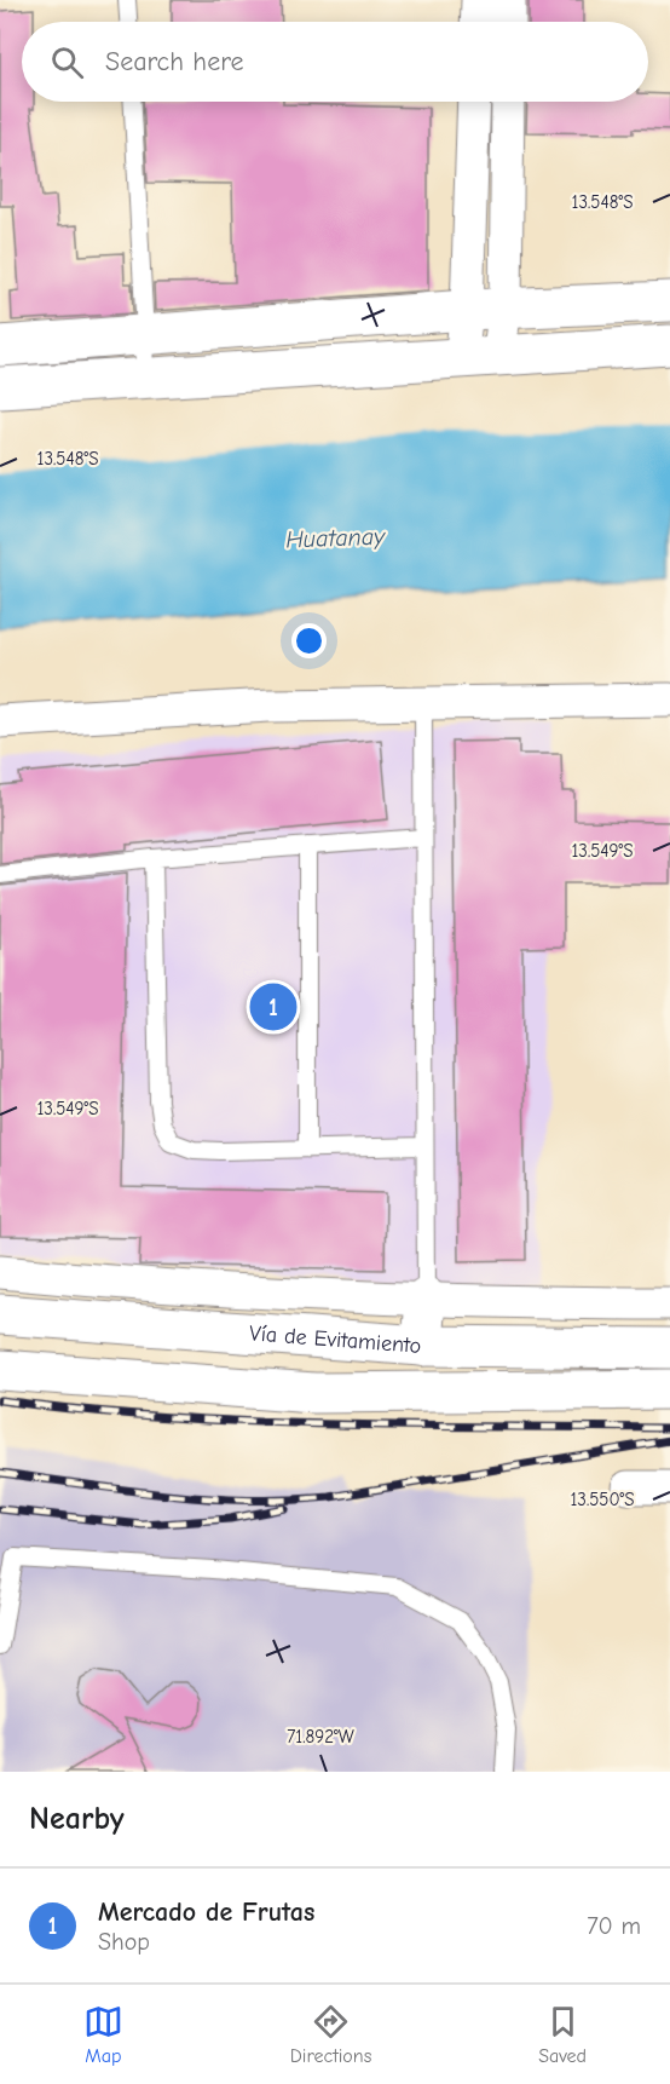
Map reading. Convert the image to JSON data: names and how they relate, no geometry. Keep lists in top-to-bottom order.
{
  "streets": {
    "main road": ["Vía de Evitamiento"]
  },
  "water": ["Huatanay"],
  "page": {
    "search": "Search here",
    "pins": "1",
    "heading": "Nearby",
    "list": [
      {
        "mark": "1",
        "name": "Mercado de Frutas",
        "note": "Shop",
        "value": "70 m"
      }
    ],
    "nav": ["Map", "Directions", "Saved"]
  },
  "coordinates": [
    "13.548°S",
    "13.549°S",
    "13.550°S",
    "71.892°W"
  ]
}
